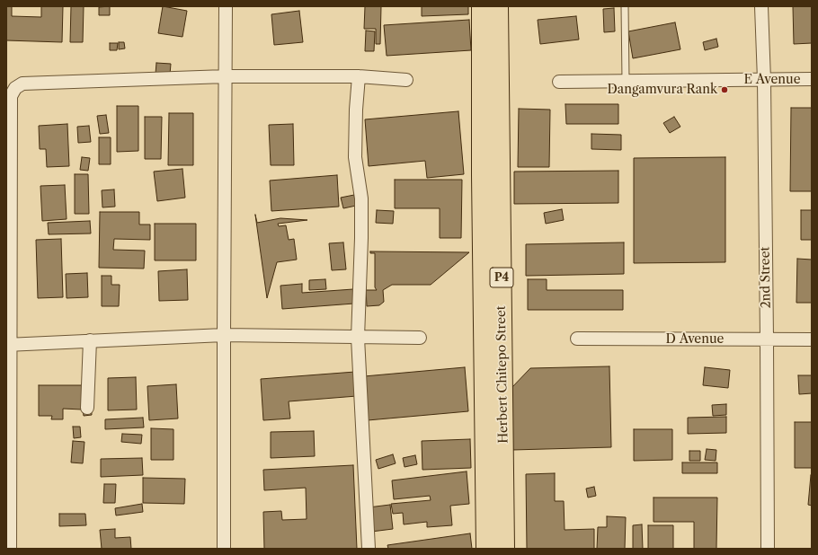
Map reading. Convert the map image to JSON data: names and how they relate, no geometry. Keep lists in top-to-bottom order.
{
  "streets": {
    "highway": ["P4", "Herbert Chitepo Street"],
    "street": ["E Avenue", "2nd Street", "D Avenue"]
  },
  "crossings": [
    ["E Avenue", "2nd Street"],
    ["2nd Street", "D Avenue"]
  ],
  "places": ["Dangamvura Rank"]
}
